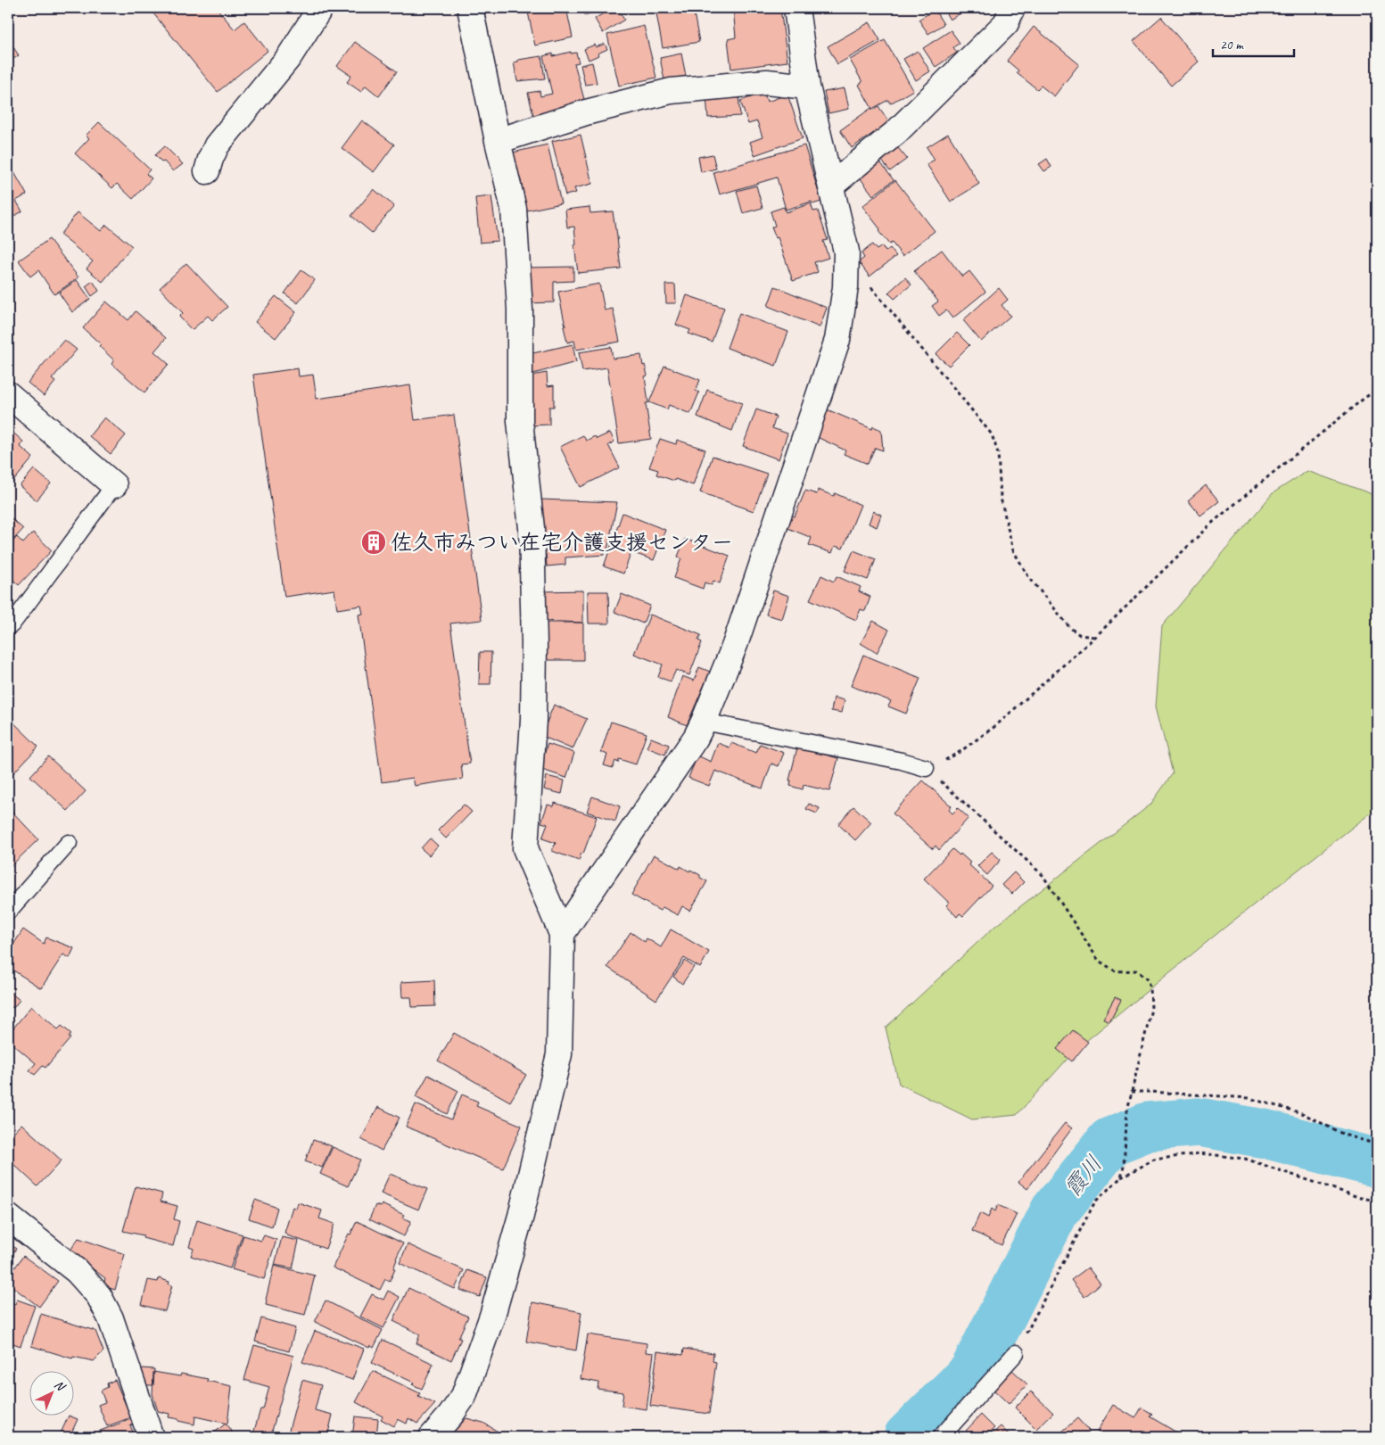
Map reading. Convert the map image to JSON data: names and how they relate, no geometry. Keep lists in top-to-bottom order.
{
  "water": ["霞川"],
  "places": {
    "building": ["佐久市みつい在宅介護支援センター"]
  },
  "scale_bar": "20 m",
  "north": "top right"
}
